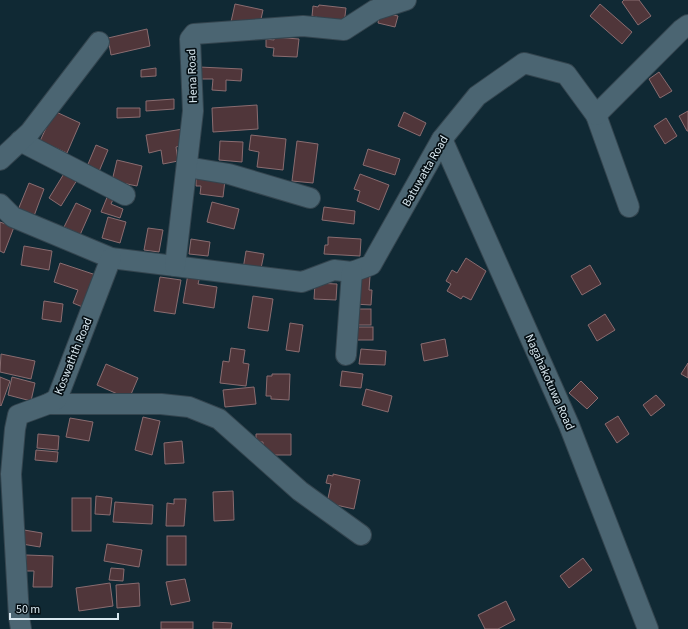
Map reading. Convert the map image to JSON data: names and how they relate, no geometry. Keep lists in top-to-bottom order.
{
  "streets": {
    "street": [
      "Hena Road",
      "Batuwatta Road",
      "Koswathth Road",
      "Nagahakotuwa Road"
    ]
  },
  "crossings": [
    ["Hena Road", "Batuwatta Road"],
    ["Batuwatta Road", "Koswathth Road"],
    ["Batuwatta Road", "Nagahakotuwa Road"]
  ],
  "scale_bar": "50 m"
}
